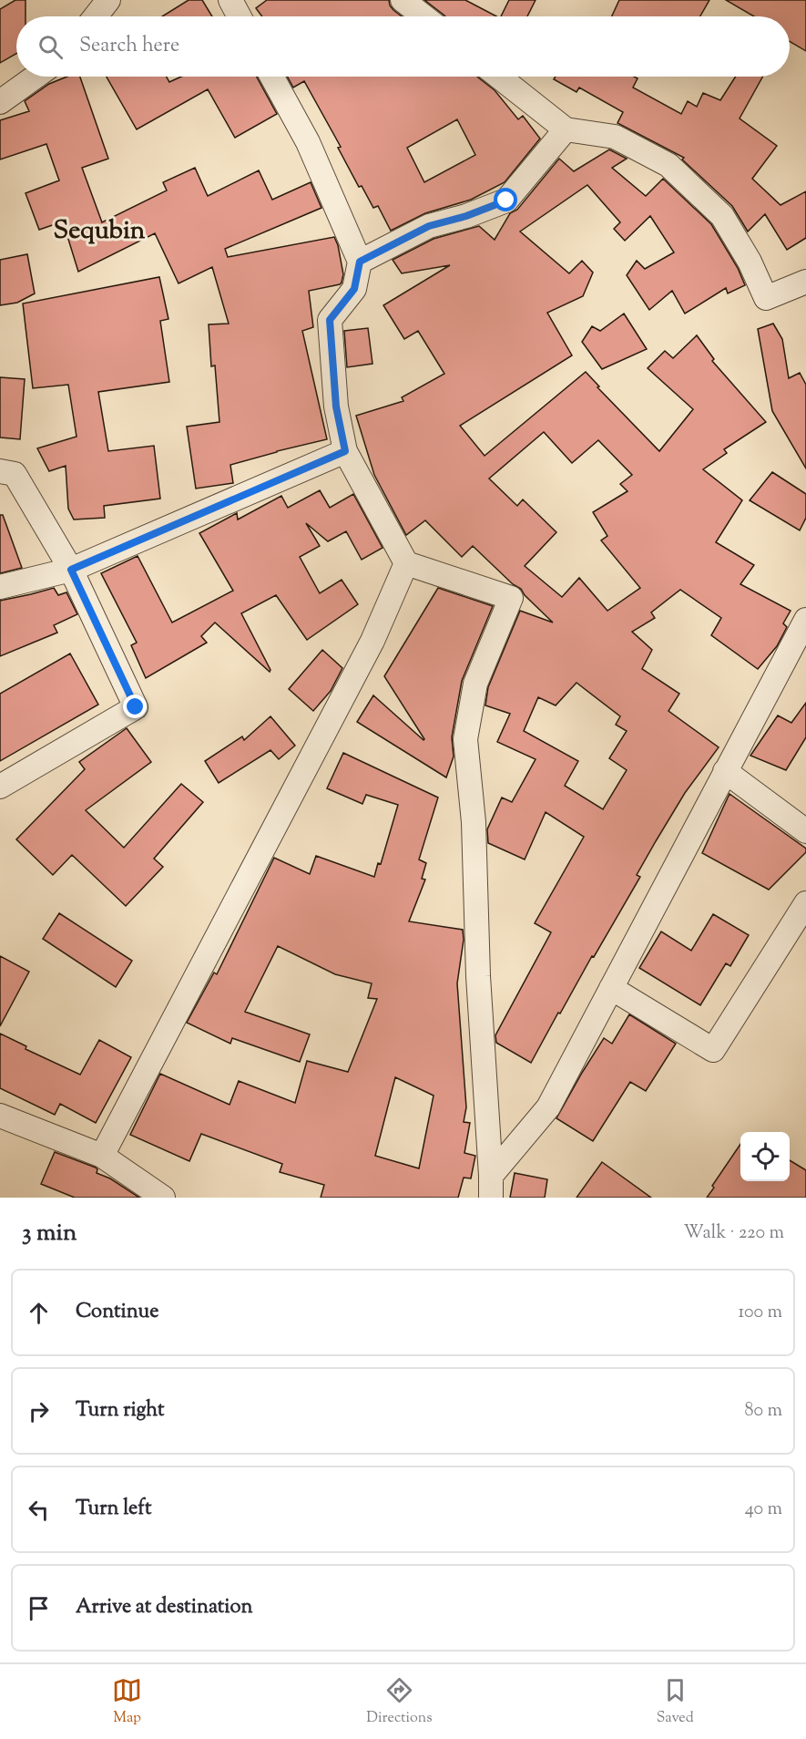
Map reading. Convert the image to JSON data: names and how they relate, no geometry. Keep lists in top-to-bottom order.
{
  "districts": ["Sequbin"],
  "page": {
    "search": "Search here",
    "heading": ["3 min", "Walk · 220 m"],
    "list": [
      ["Continue", "100 m"],
      ["Turn right", "80 m"],
      ["Turn left", "40 m"],
      "Arrive at destination"
    ],
    "nav": ["Map", "Directions", "Saved"]
  }
}
